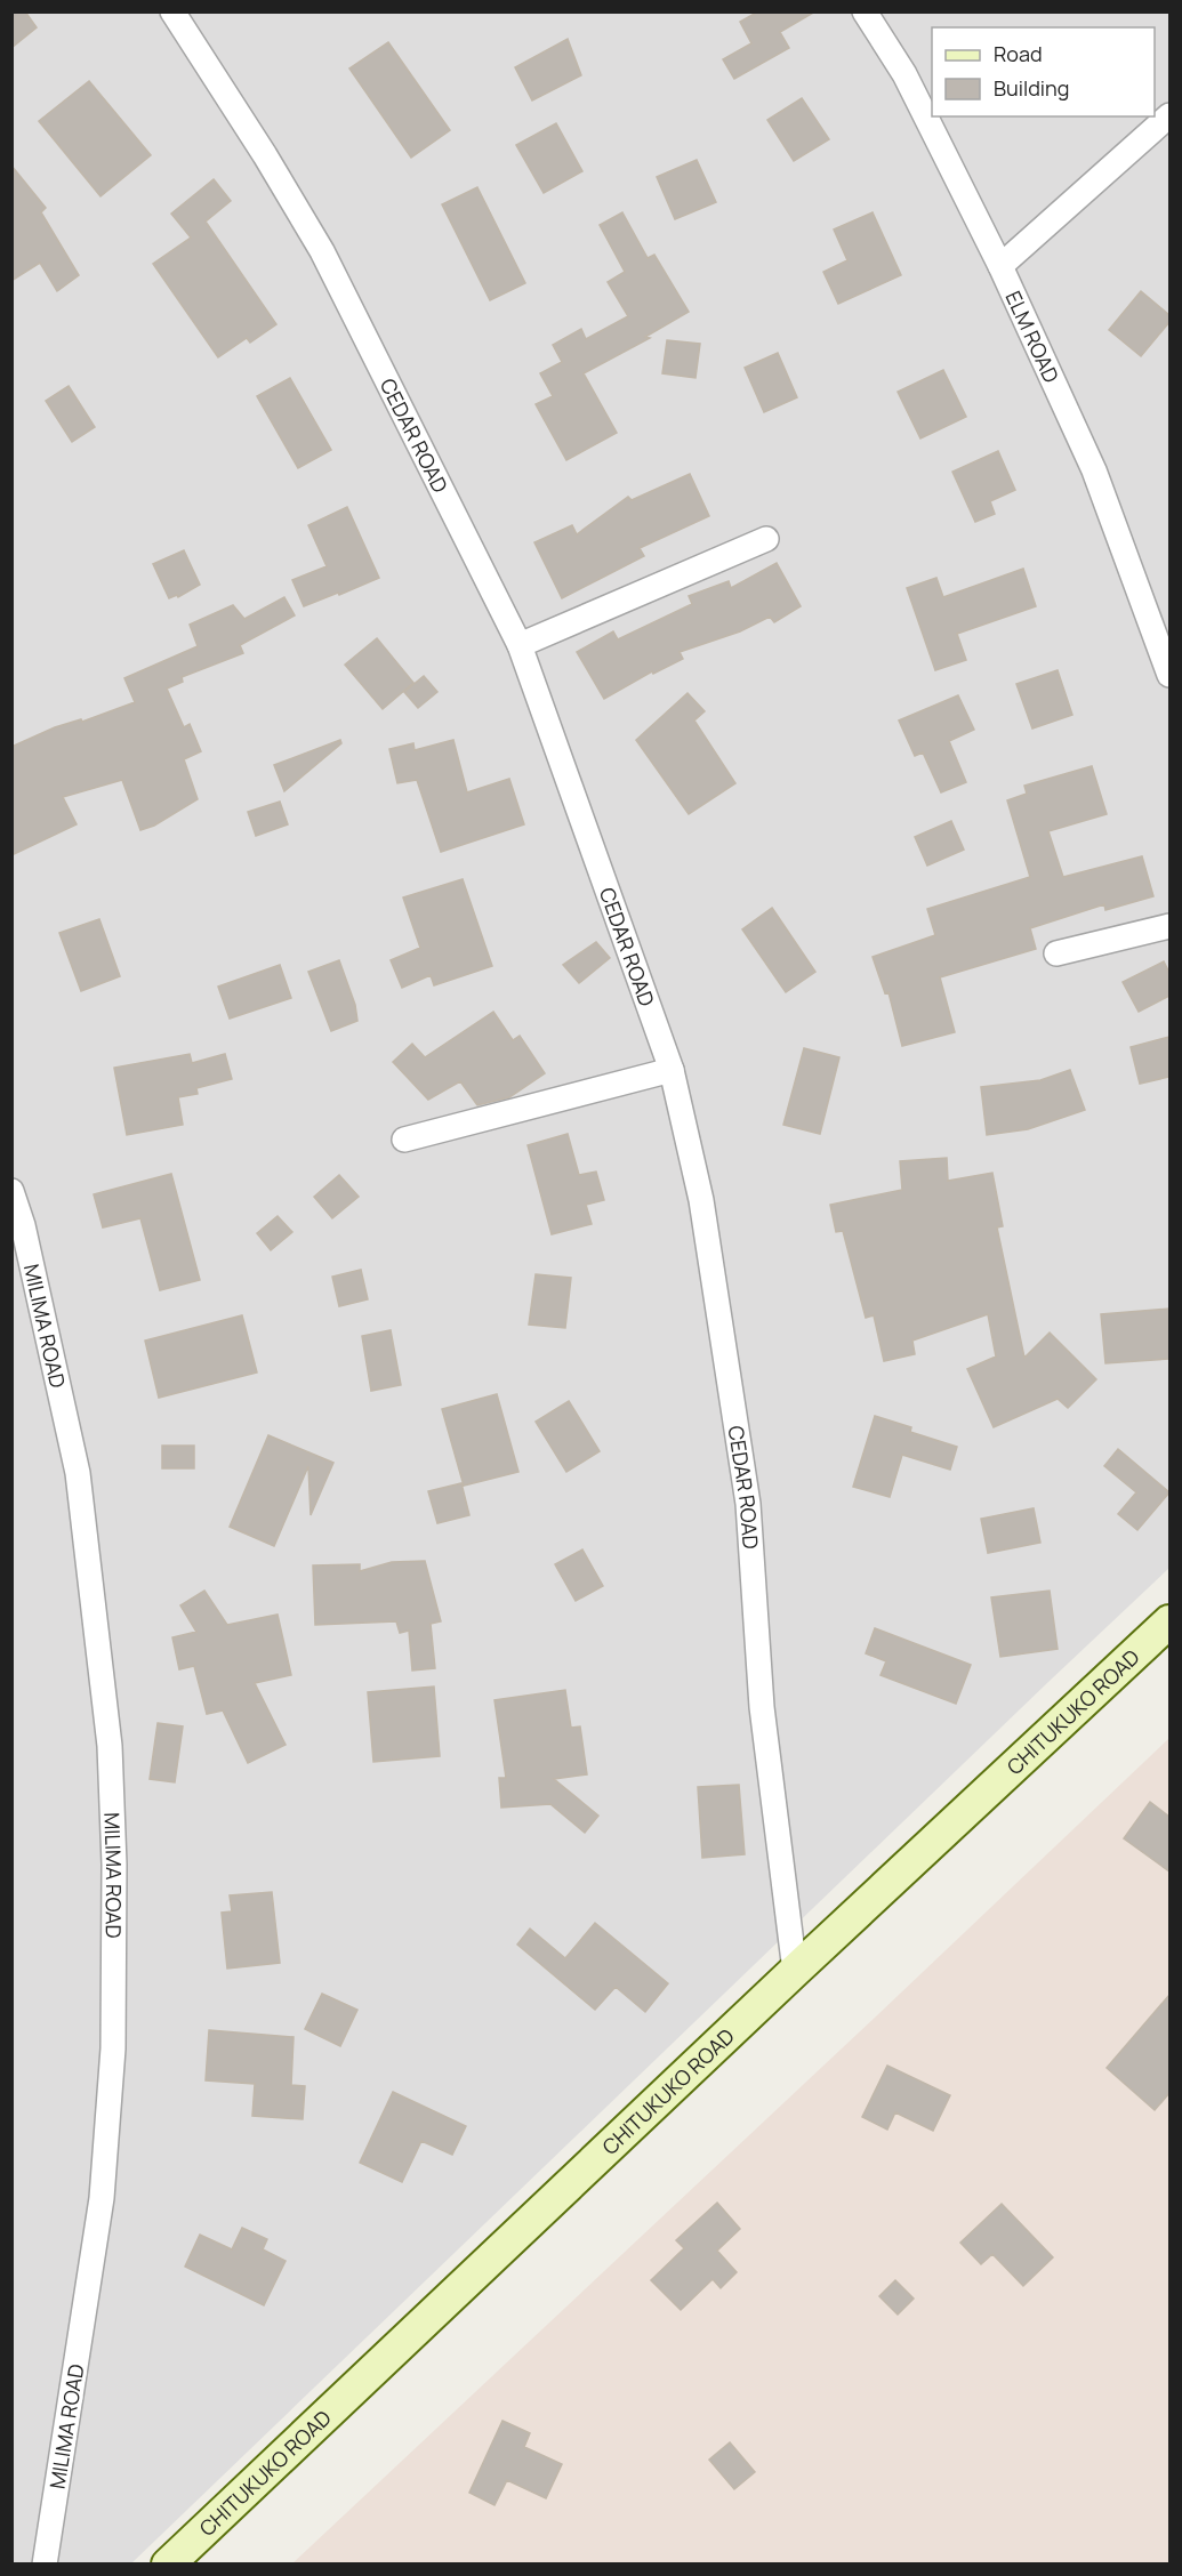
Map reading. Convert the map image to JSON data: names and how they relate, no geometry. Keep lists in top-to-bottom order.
{
  "streets": {
    "street": [
      "ELM ROAD",
      "CEDAR ROAD",
      "MILIMA ROAD",
      "CHITUKUKO ROAD"
    ]
  },
  "crossings": [
    ["CEDAR ROAD", "CHITUKUKO ROAD"]
  ],
  "legend": ["Road", "Building"]
}
